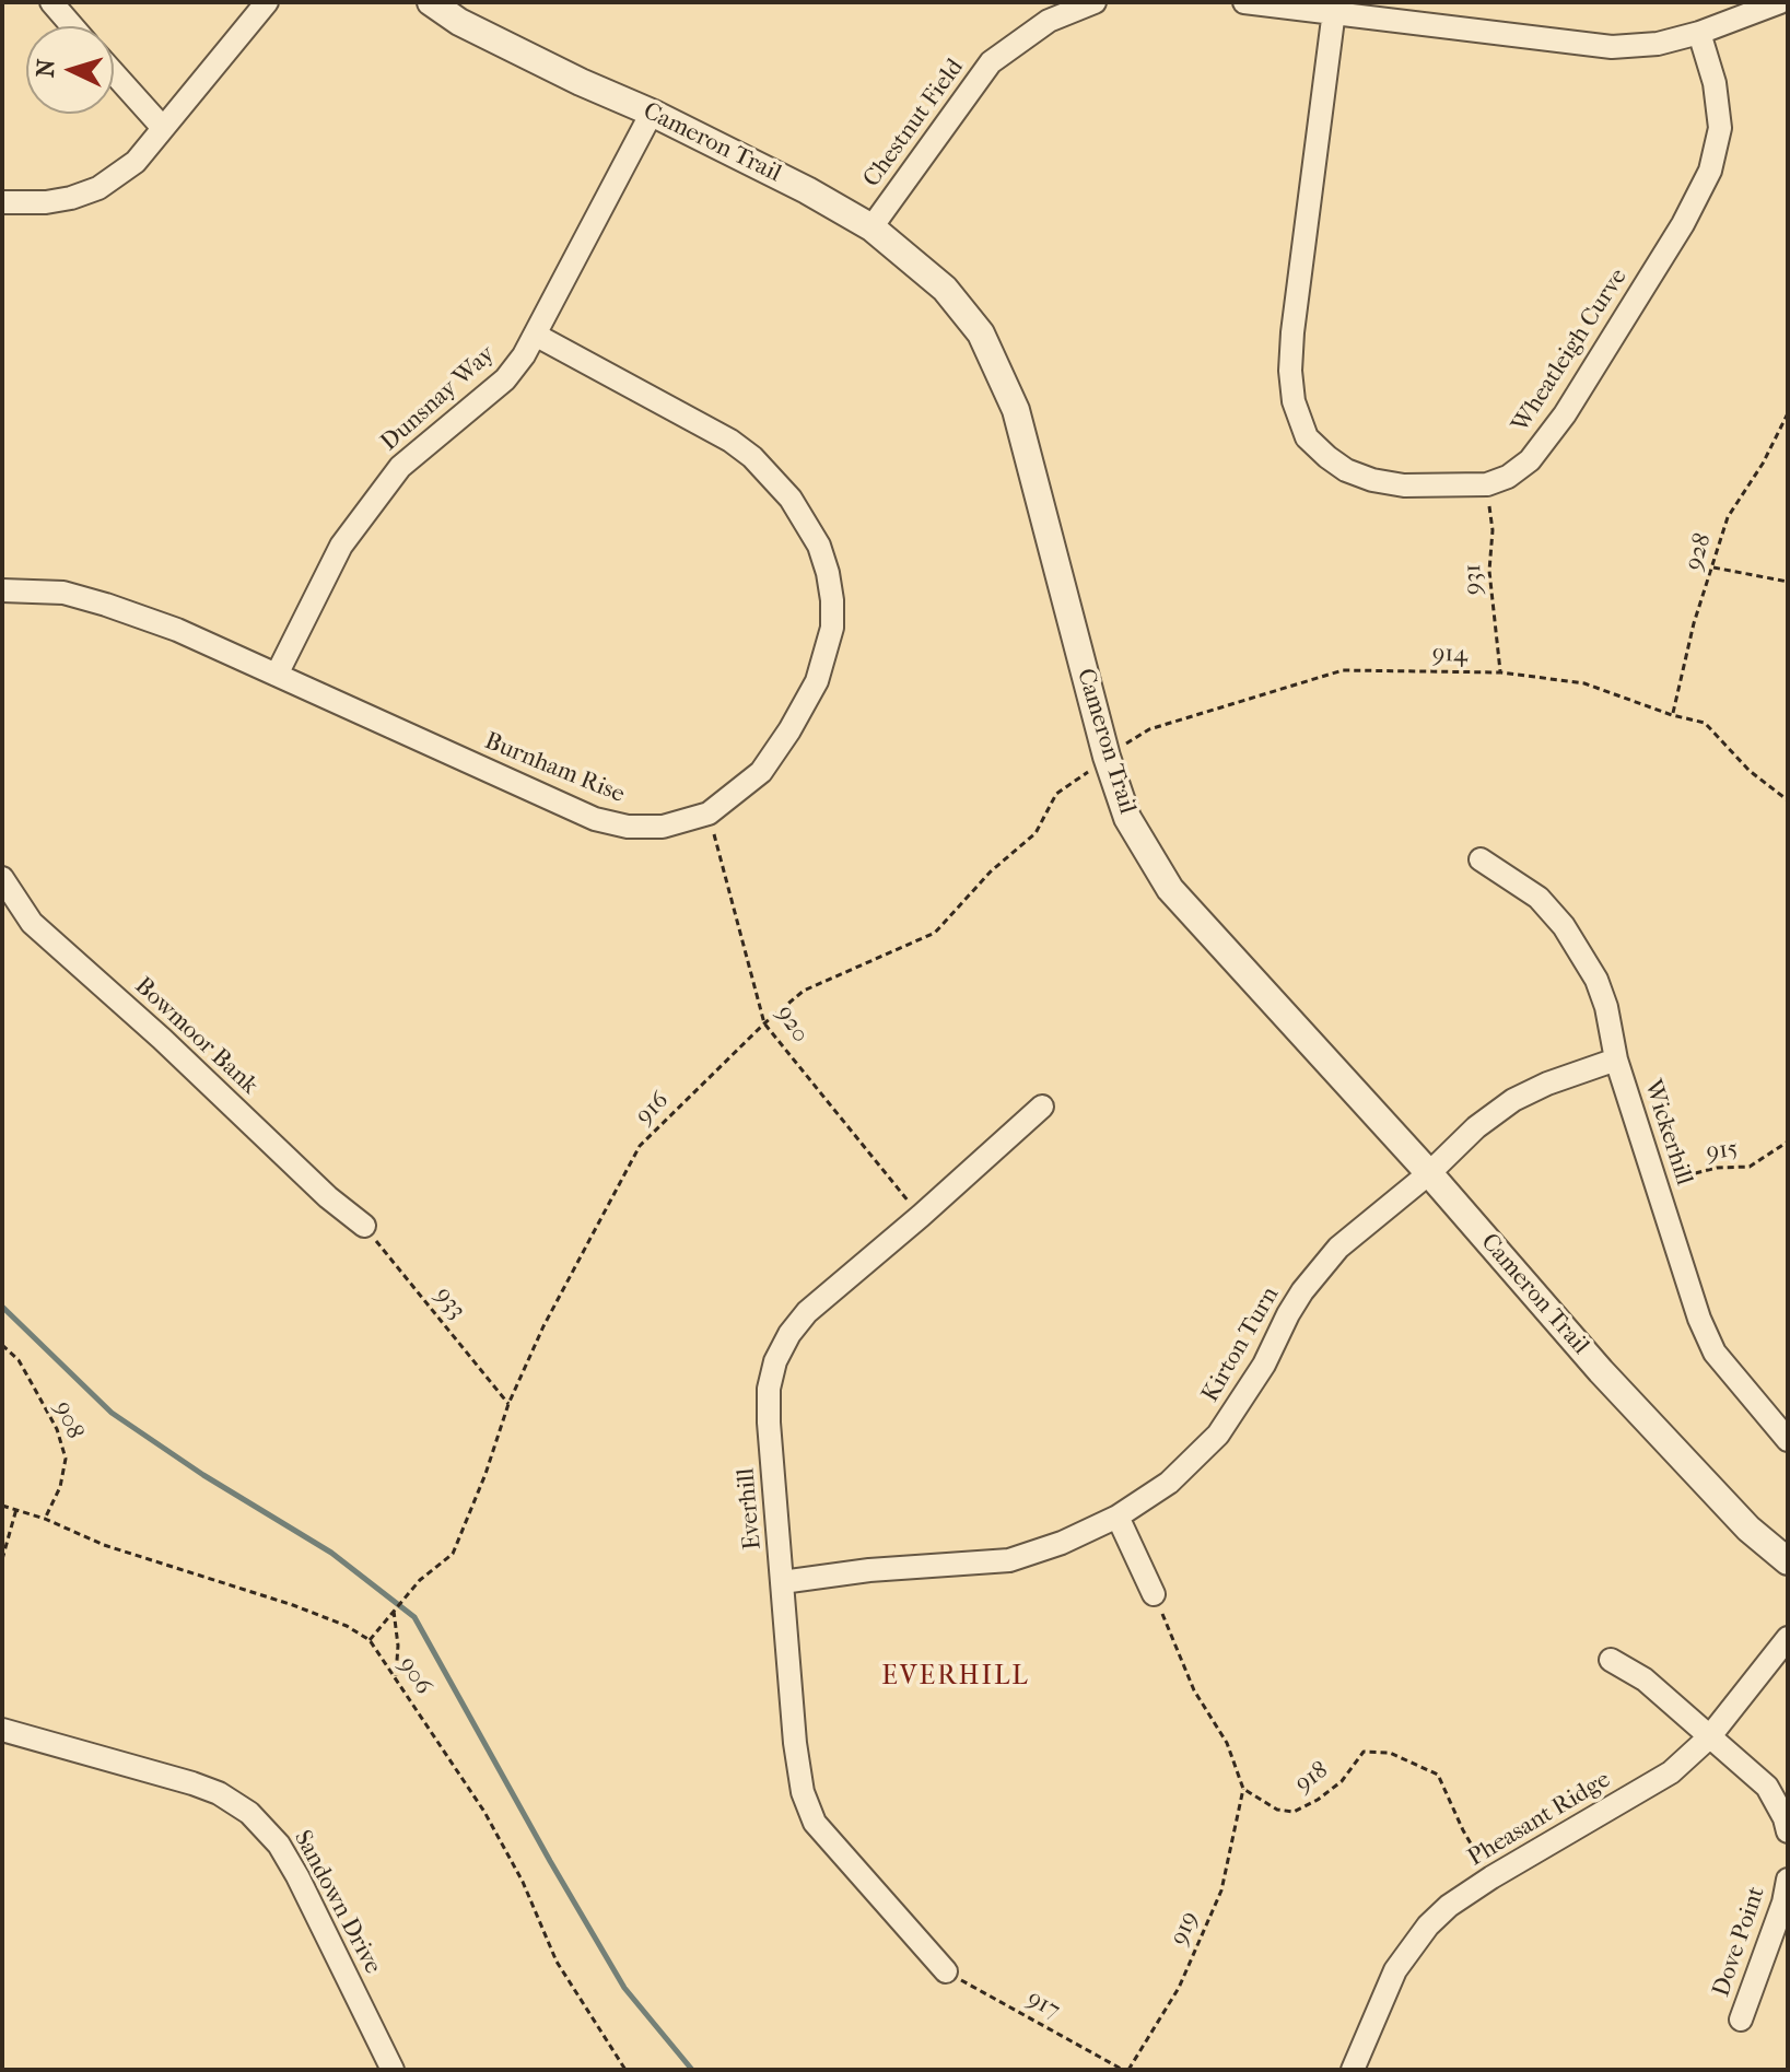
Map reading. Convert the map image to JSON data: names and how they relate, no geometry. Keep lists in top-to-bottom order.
{
  "streets": {
    "street": [
      "Chestnut Field",
      "Cameron Trail",
      "Wheatleigh Curve",
      "Dunsnay Way",
      "Burnham Rise",
      "Bowmoor Bank",
      "Wickerhill",
      "Kirton Turn",
      "Everhill",
      "Pheasant Ridge",
      "Sandown Drive",
      "Dove Point"
    ],
    "path": [
      "928",
      "931",
      "914",
      "920",
      "916",
      "915",
      "933",
      "908",
      "906",
      "918",
      "919",
      "917"
    ]
  },
  "crossings": [
    ["Chestnut Field", "Cameron Trail"],
    ["Cameron Trail", "Dunsnay Way"],
    ["Cameron Trail", "914"],
    ["Cameron Trail", "916"],
    ["Cameron Trail", "Kirton Turn"],
    ["Wheatleigh Curve", "931"],
    ["Dunsnay Way", "Burnham Rise"],
    ["928", "914"],
    ["931", "914"],
    ["914", "916"],
    ["Burnham Rise", "920"],
    ["920", "916"],
    ["920", "Everhill"],
    ["Bowmoor Bank", "933"],
    ["916", "933"],
    ["916", "906"],
    ["Wickerhill", "915"],
    ["Wickerhill", "Kirton Turn"],
    ["Kirton Turn", "Everhill"],
    ["908", "906"],
    ["Everhill", "917"],
    ["918", "Pheasant Ridge"],
    ["918", "919"],
    ["919", "917"]
  ],
  "districts": ["EVERHILL"],
  "north": "left"
}
